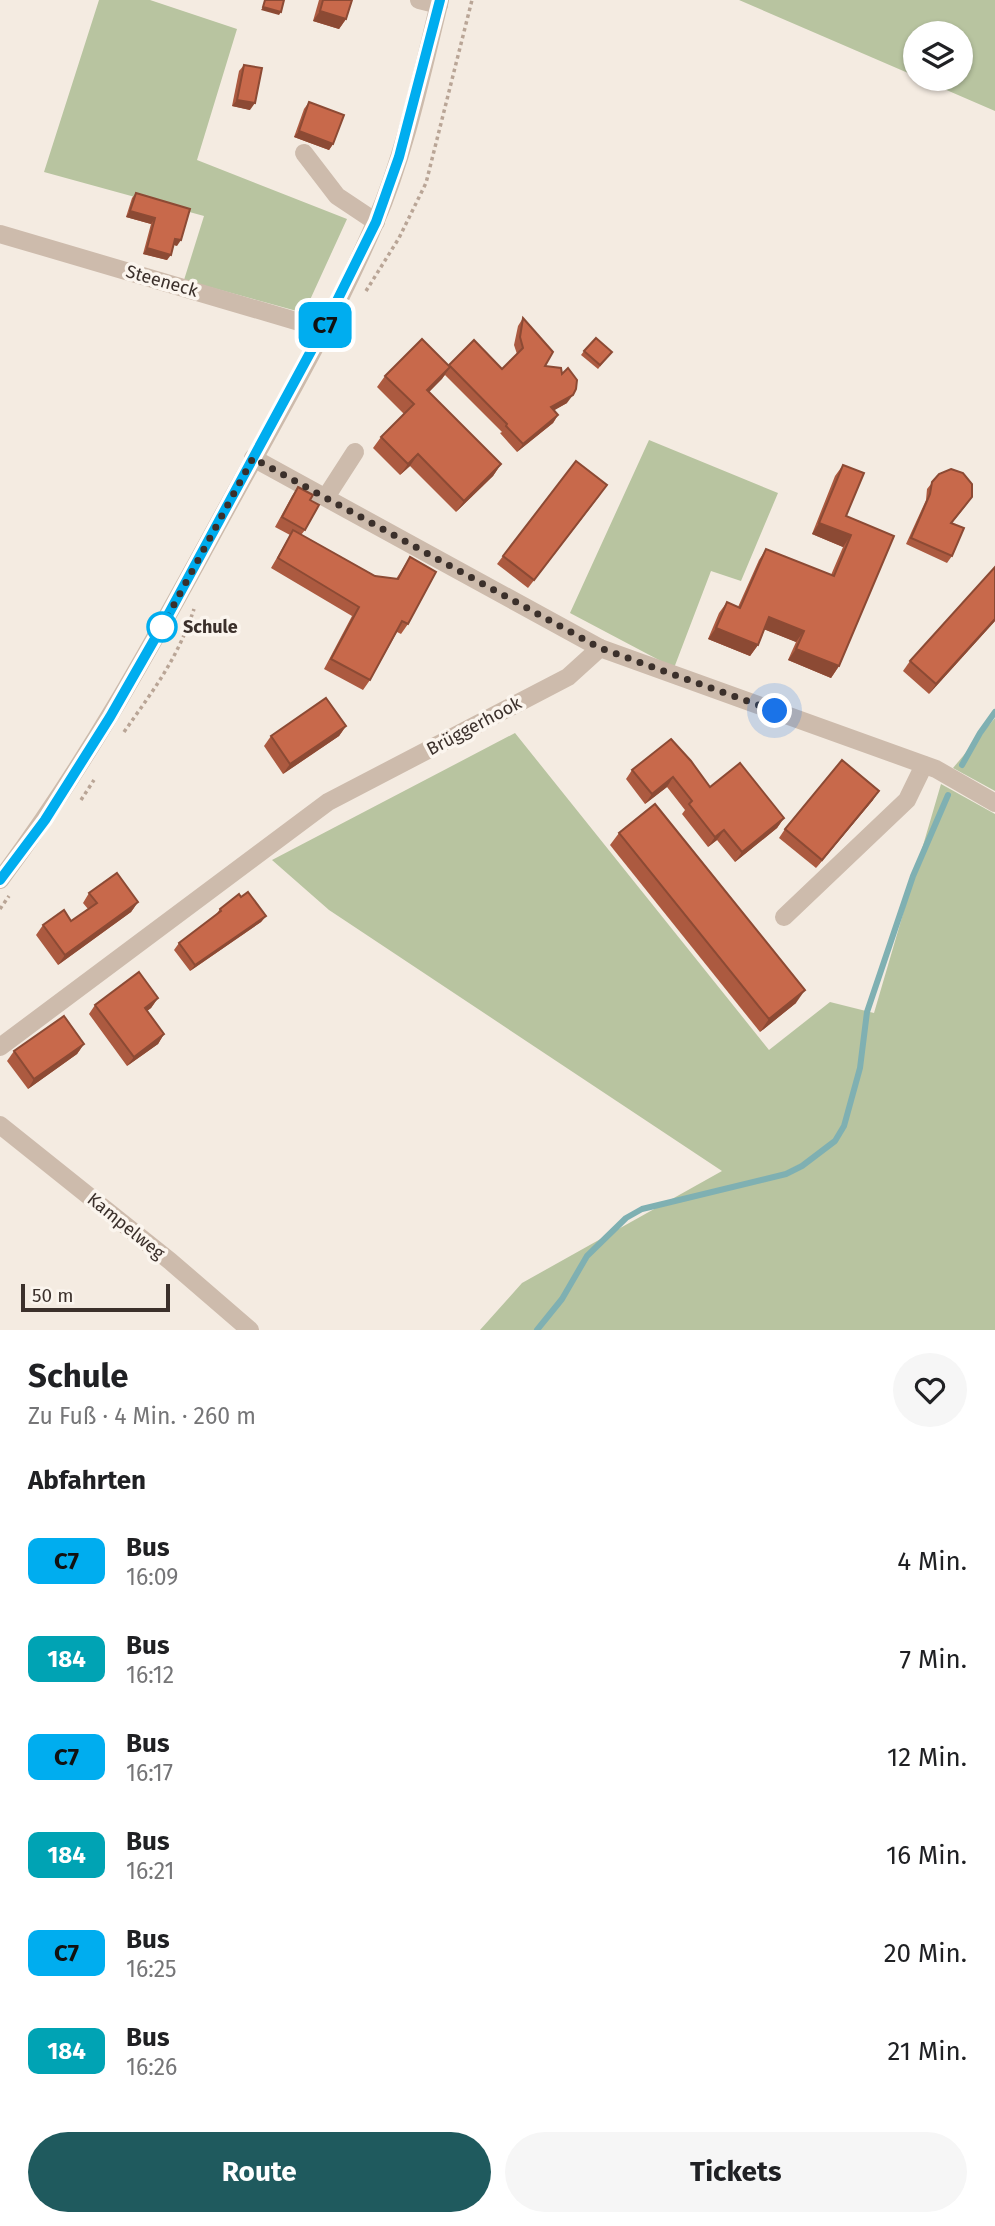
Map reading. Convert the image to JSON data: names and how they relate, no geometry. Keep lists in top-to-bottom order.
{
  "streets": {
    "street": ["Steeneck", "Brüggerhook", "Kampelweg"]
  },
  "places": ["Schule"],
  "lines": ["bus line C7"],
  "scale_bar": "50 m",
  "page": {
    "on_map": "C7",
    "scale": "50 m",
    "heading": [
      ["Schule", "Zu Fuß · 4 Min. · 260 m"],
      "Abfahrten"
    ],
    "list": [
      {
        "mark": "C7",
        "name": "Bus",
        "note": "16:09",
        "value": "4 Min."
      },
      {
        "mark": "184",
        "name": "Bus",
        "note": "16:12",
        "value": "7 Min."
      },
      {
        "mark": "C7",
        "name": "Bus",
        "note": "16:17",
        "value": "12 Min."
      },
      {
        "mark": "184",
        "name": "Bus",
        "note": "16:21",
        "value": "16 Min."
      },
      {
        "mark": "C7",
        "name": "Bus",
        "note": "16:25",
        "value": "20 Min."
      },
      {
        "mark": "184",
        "name": "Bus",
        "note": "16:26",
        "value": "21 Min."
      }
    ],
    "buttons": ["Route", "Tickets"]
  }
}
